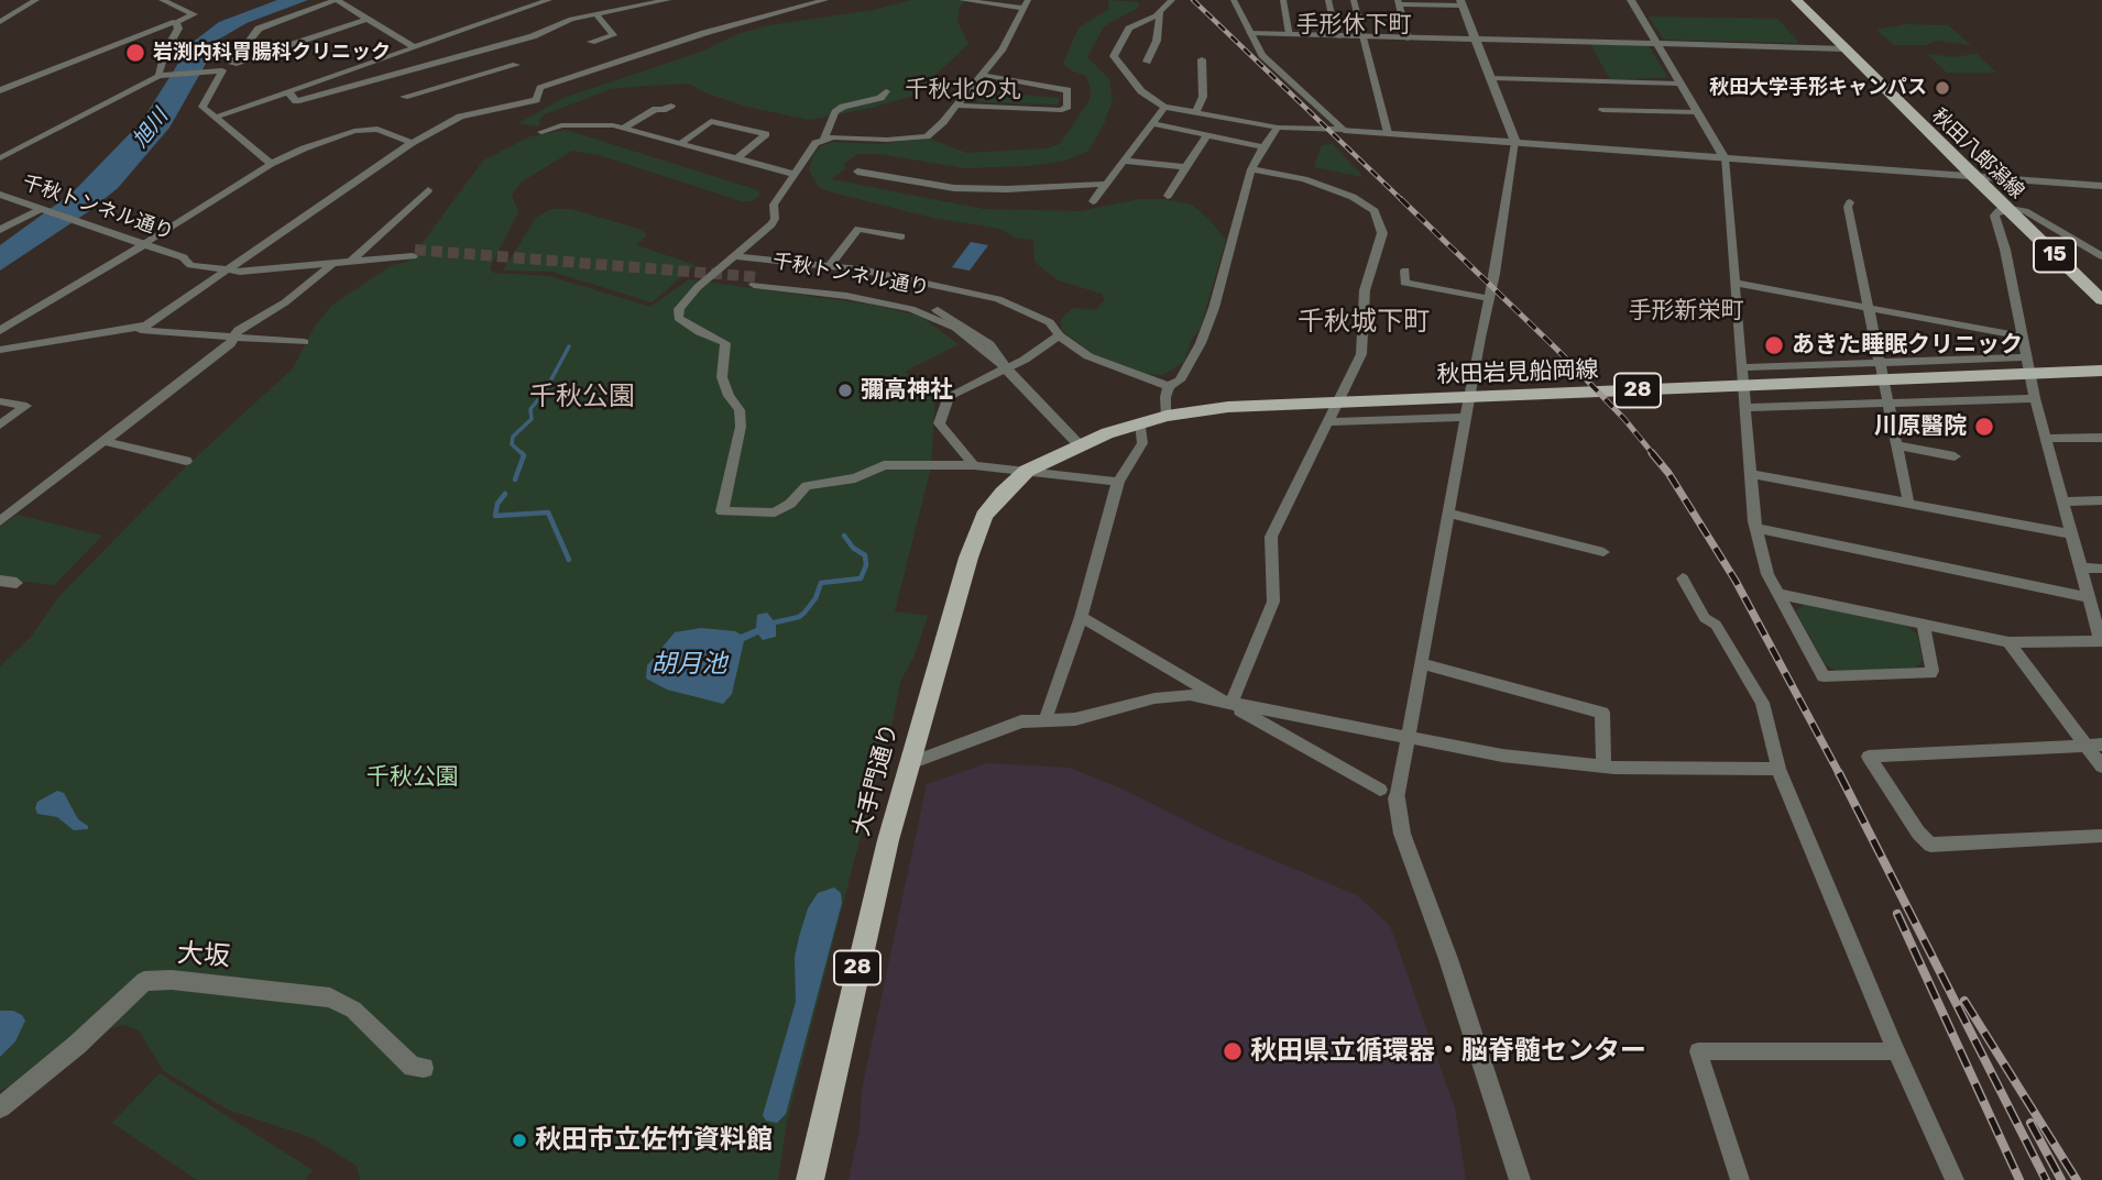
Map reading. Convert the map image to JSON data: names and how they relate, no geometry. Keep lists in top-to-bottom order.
{
  "streets": {
    "main road": [
      "秋田八郎潟線",
      "15",
      "秋田岩見船岡線",
      "28",
      "大手門通り"
    ],
    "street": ["千秋トンネル通り", "大坂"]
  },
  "crossings": [
    ["千秋トンネル通り", "秋田岩見船岡線"],
    ["千秋トンネル通り", "大手門通り"],
    ["秋田岩見船岡線", "大手門通り"]
  ],
  "districts": [
    "手形休下町",
    "千秋北の丸",
    "手形新栄町",
    "千秋城下町",
    "千秋公園"
  ],
  "water": ["旭川", "胡月池"],
  "parks": ["千秋公園"],
  "places": [
    "岩渕内科胃腸科クリニック",
    "秋田大学手形キャンパス",
    "あきた睡眠クリニック",
    "彌高神社",
    "川原醫院",
    "秋田県立循環器・脳脊髄センター",
    "秋田市立佐竹資料館"
  ]
}
